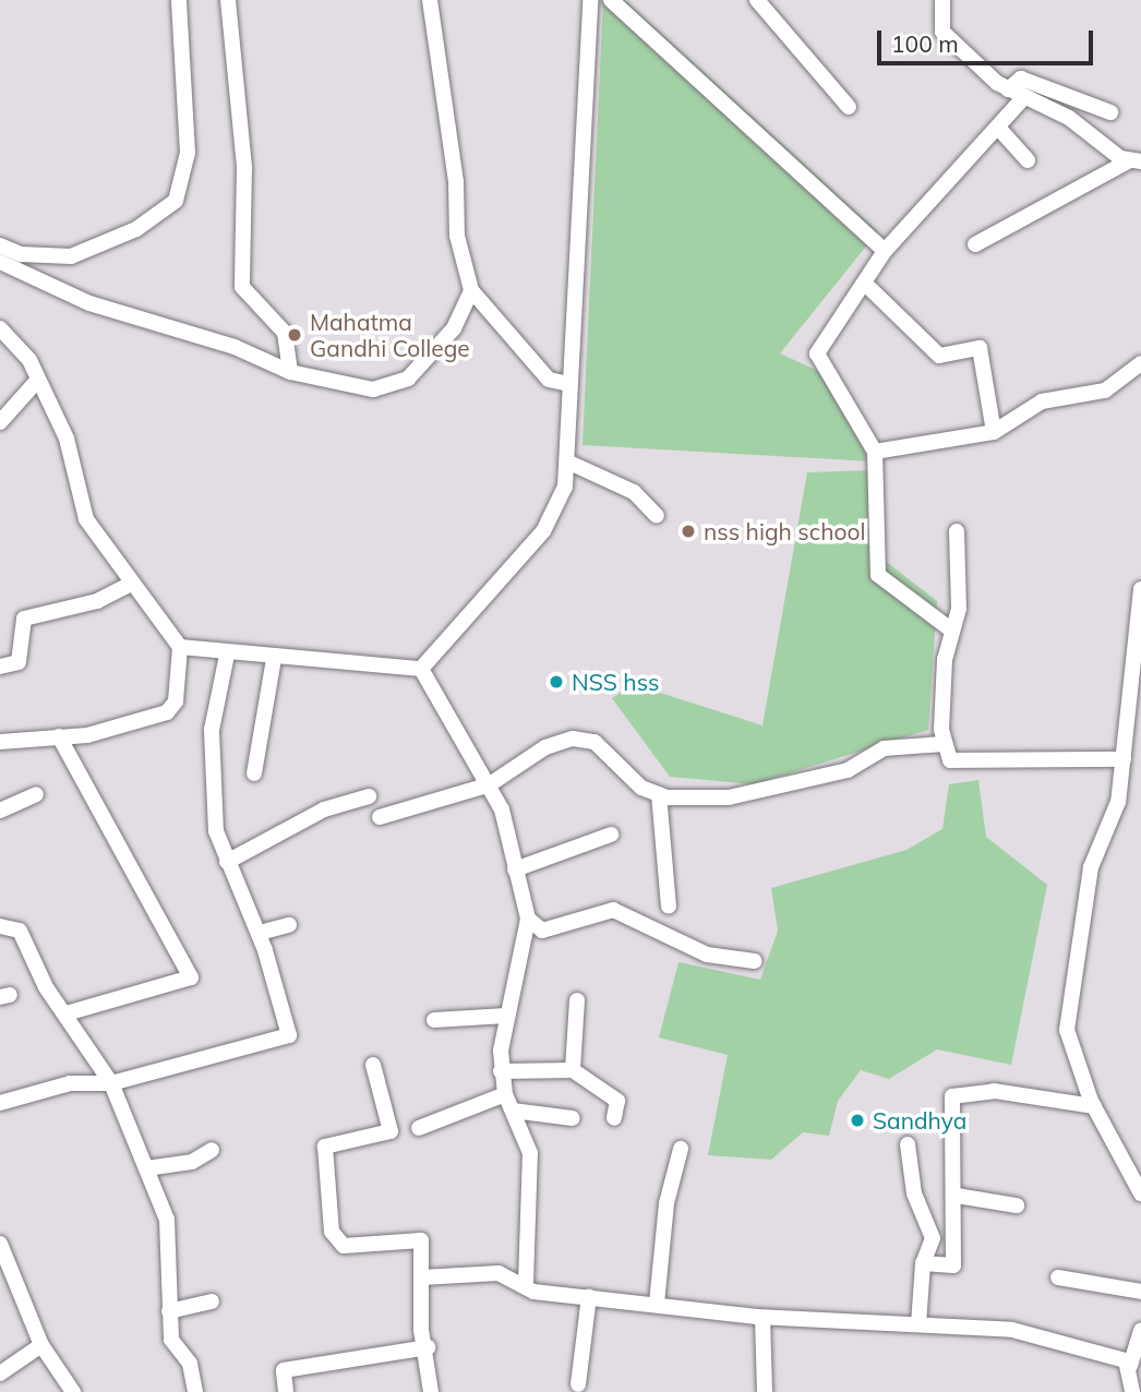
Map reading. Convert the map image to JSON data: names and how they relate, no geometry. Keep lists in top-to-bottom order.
{
  "places": [
    "Mahatma Gandhi College",
    "nss high school",
    "NSS hss",
    "Sandhya"
  ],
  "scale_bar": "100 m"
}
